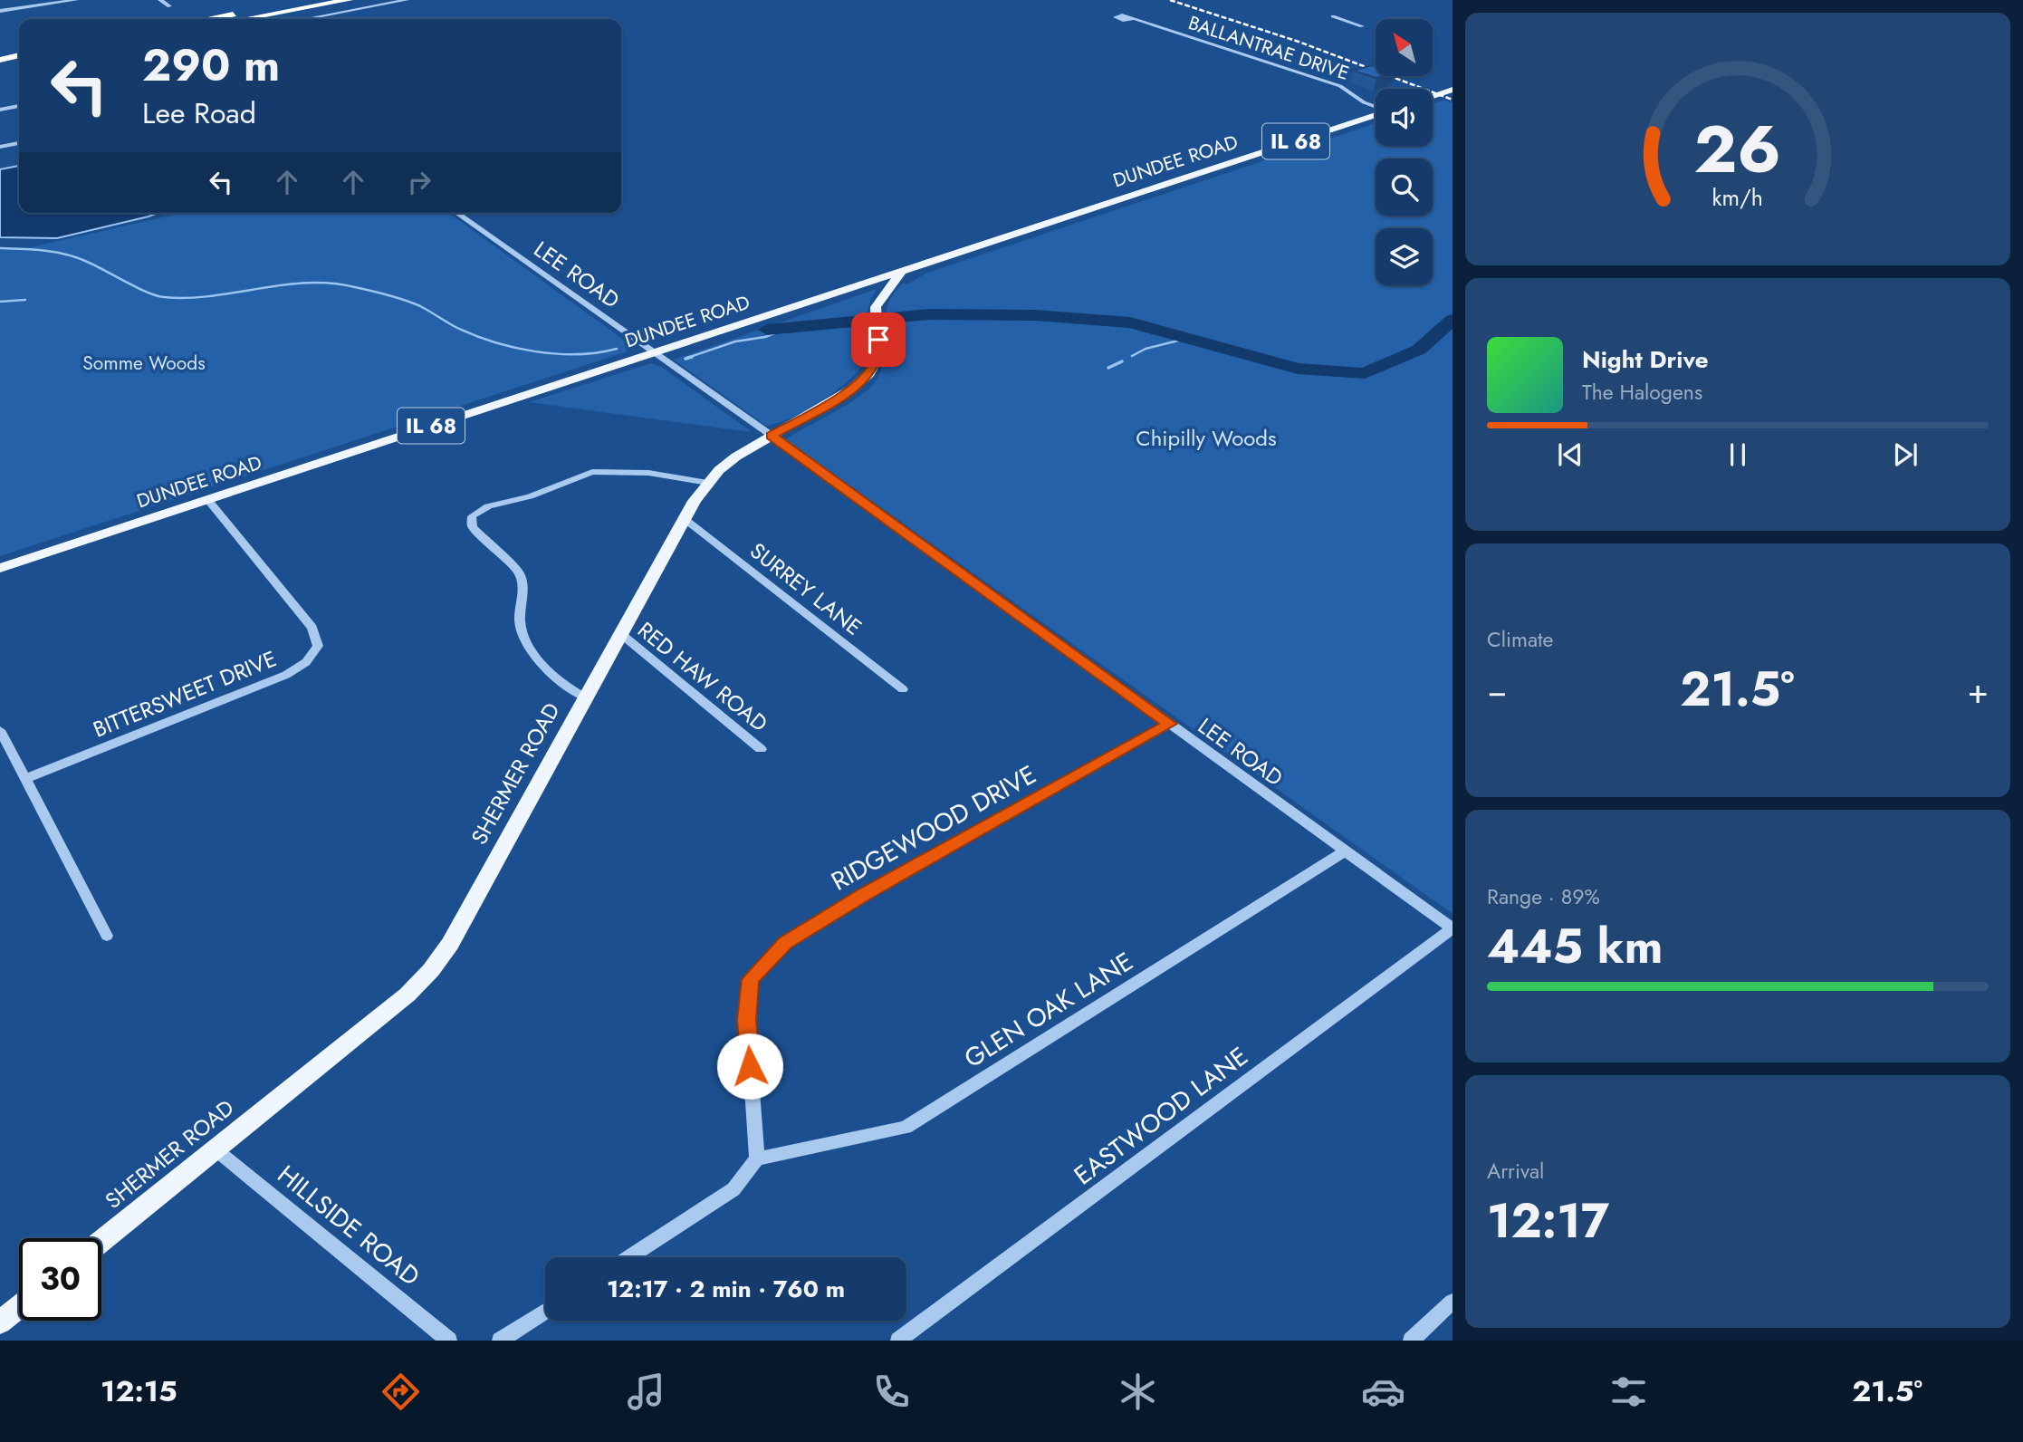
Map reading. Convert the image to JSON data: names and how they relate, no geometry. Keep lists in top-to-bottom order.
{
  "streets": {
    "main road": ["IL 68", "DUNDEE ROAD", "SHERMER ROAD"],
    "street": [
      "BALLANTRAE DRIVE",
      "LEE ROAD",
      "SURREY LANE",
      "RED HAW ROAD",
      "BITTERSWEET DRIVE",
      "RIDGEWOOD DRIVE",
      "GLEN OAK LANE",
      "EASTWOOD LANE",
      "HILLSIDE ROAD"
    ]
  },
  "crossings": [
    ["DUNDEE ROAD", "LEE ROAD"],
    ["DUNDEE ROAD", "BITTERSWEET DRIVE"],
    ["DUNDEE ROAD", "SHERMER ROAD"],
    ["LEE ROAD", "SHERMER ROAD"],
    ["LEE ROAD", "RIDGEWOOD DRIVE"],
    ["LEE ROAD", "GLEN OAK LANE"],
    ["LEE ROAD", "EASTWOOD LANE"],
    ["SURREY LANE", "SHERMER ROAD"],
    ["RED HAW ROAD", "SHERMER ROAD"],
    ["SHERMER ROAD", "HILLSIDE ROAD"],
    ["RIDGEWOOD DRIVE", "GLEN OAK LANE"]
  ],
  "parks": ["Somme Woods", "Chipilly Woods"],
  "north": "top left",
  "page": {
    "turn": ["290 m", "Lee Road"],
    "song": ["Night Drive", "The Halogens"],
    "tile": [
      "Climate",
      ["Range · 89%", "445 km"],
      ["Arrival", "12:17"]
    ],
    "heat": ["−", "21.5°", "+"],
    "limit": "30",
    "trip": "12:17 · 2 min · 760 m",
    "tabs": ["12:15", "21.5°"],
    "gauge": ["26", "km/h"]
  }
}
